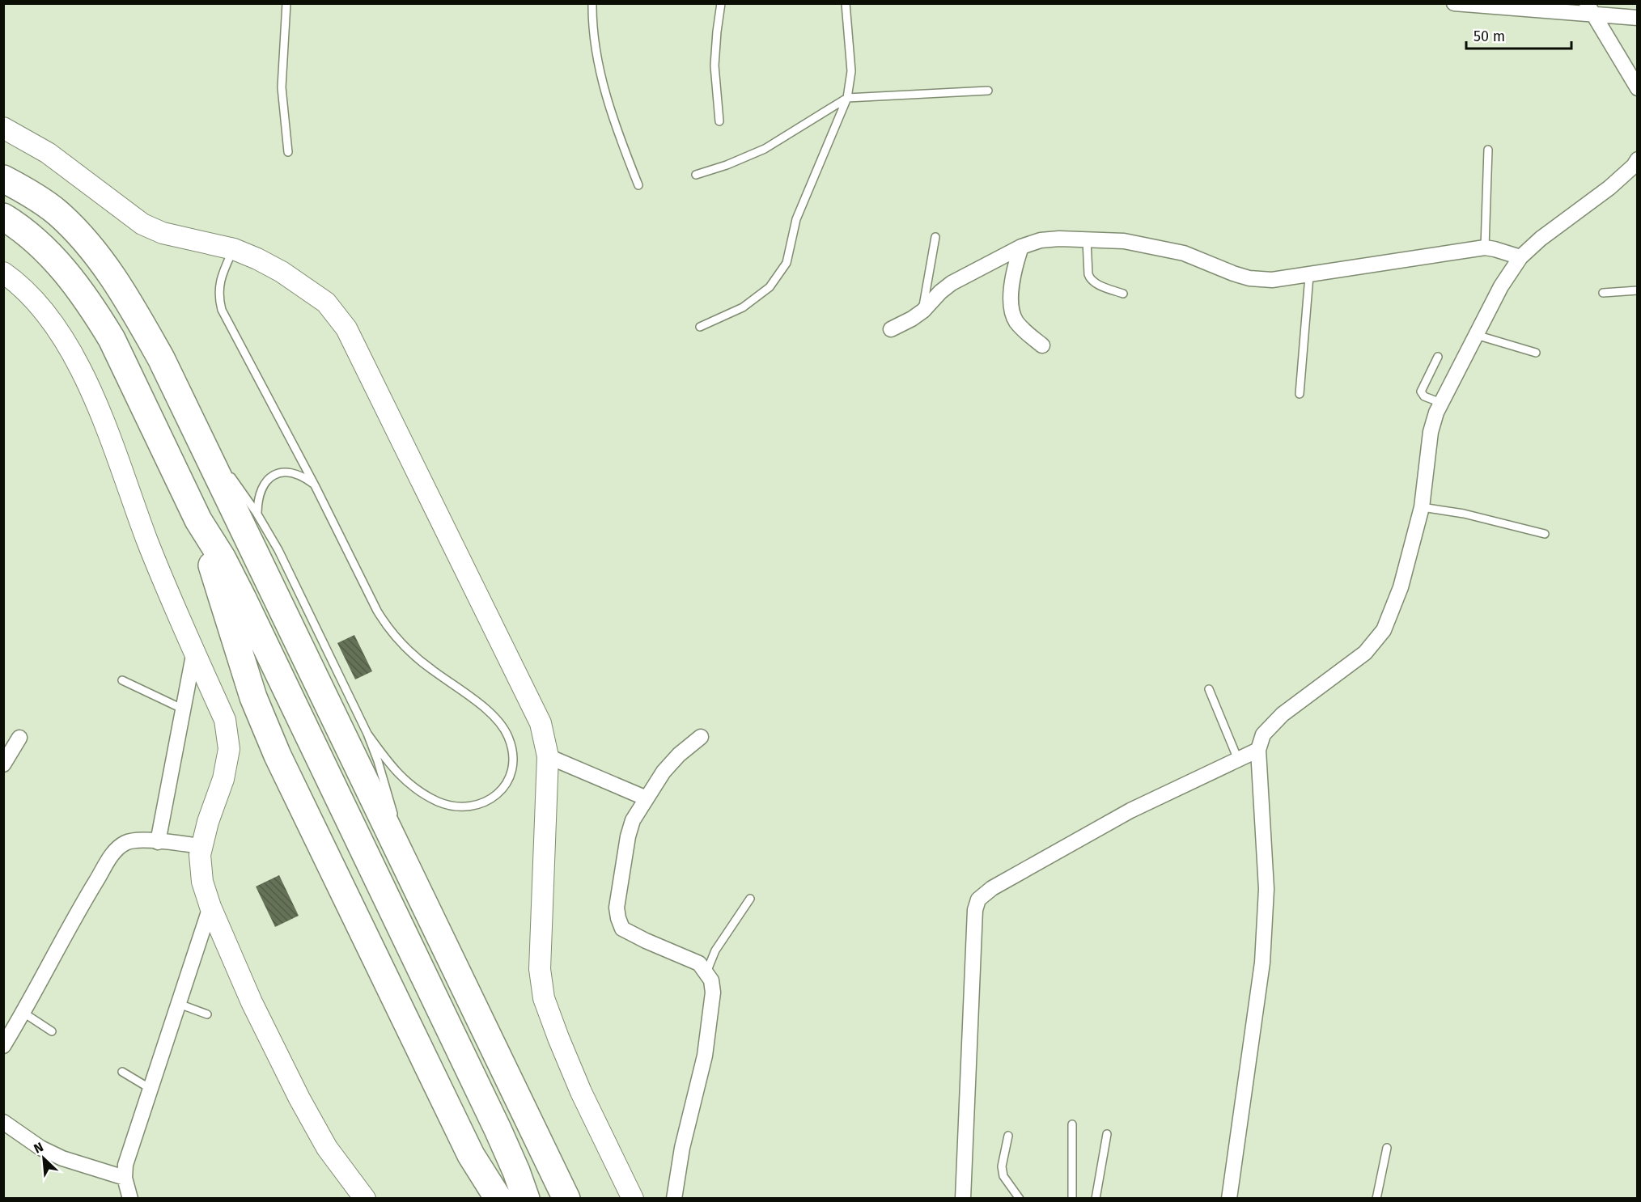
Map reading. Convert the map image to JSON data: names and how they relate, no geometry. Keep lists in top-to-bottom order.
{
  "scale_bar": "50 m",
  "north": "top left"
}
